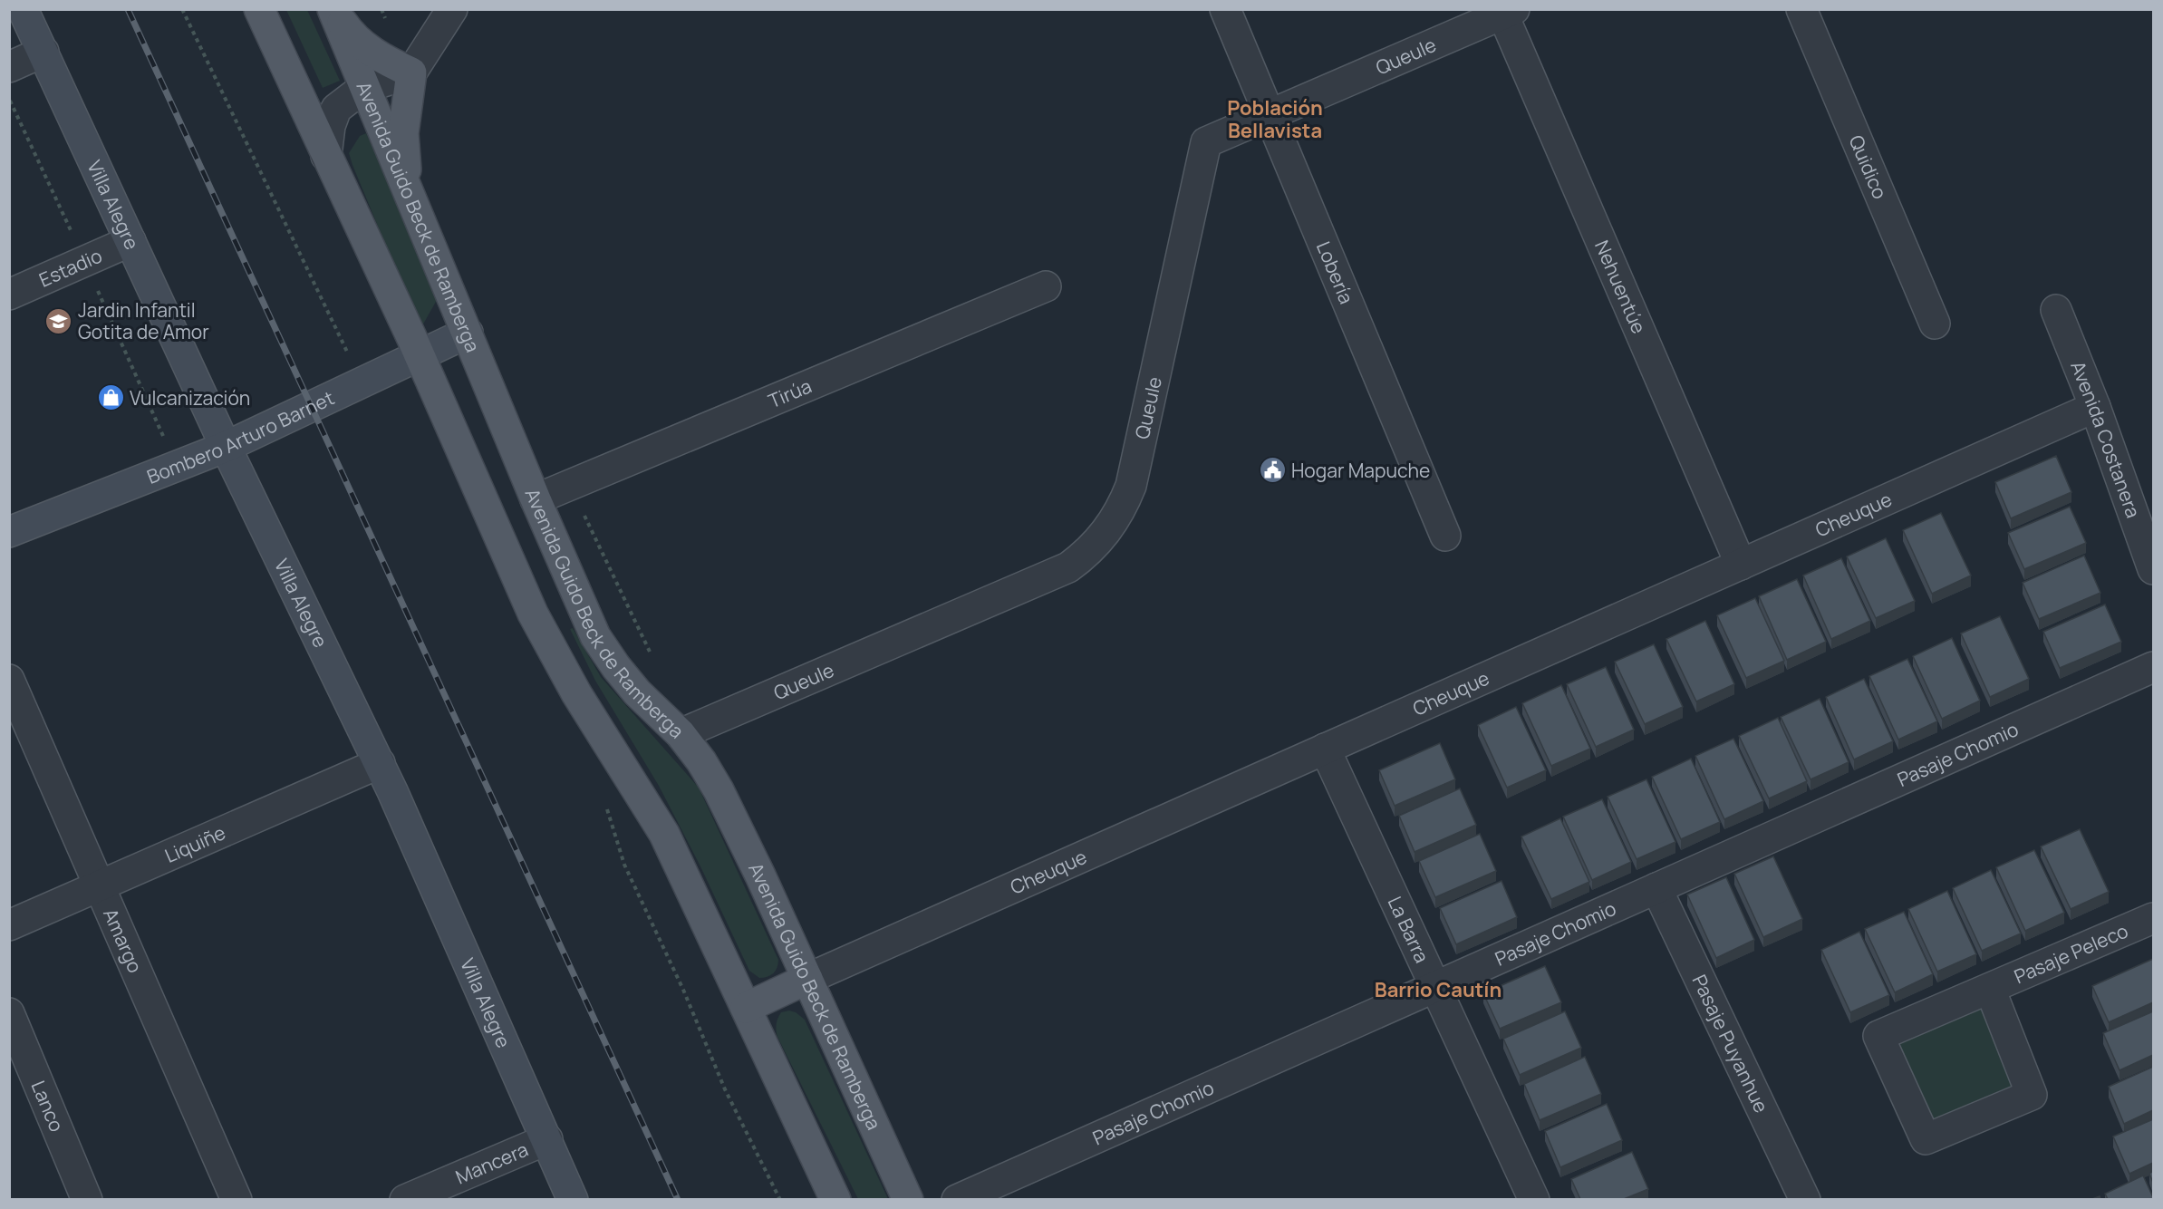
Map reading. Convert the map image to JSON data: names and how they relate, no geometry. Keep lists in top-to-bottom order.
{
  "streets": {
    "main road": ["Villa Alegre", "Avenida Guido Beck de Ramberga", "Bombero Arturo Barnet"],
    "street": [
      "Queule",
      "Quidico",
      "Estadio",
      "Lobería",
      "Nehuentúe",
      "Tirúa",
      "Avenida Costanera",
      "Cheuque",
      "Pasaje Chomio",
      "Liquiñe",
      "La Barra",
      "Amargo",
      "Pasaje Peleco",
      "Pasaje Puyanhue",
      "Lanco",
      "Mancera"
    ]
  },
  "crossings": [
    ["Queule", "Avenida Guido Beck de Ramberga"],
    ["Queule", "Lobería"],
    ["Queule", "Nehuentúe"],
    ["Villa Alegre", "Estadio"],
    ["Villa Alegre", "Bombero Arturo Barnet"],
    ["Villa Alegre", "Liquiñe"],
    ["Villa Alegre", "Mancera"],
    ["Avenida Guido Beck de Ramberga", "Tirúa"],
    ["Avenida Guido Beck de Ramberga", "Bombero Arturo Barnet"],
    ["Avenida Guido Beck de Ramberga", "Cheuque"],
    ["Nehuentúe", "Cheuque"],
    ["Avenida Costanera", "Cheuque"],
    ["Cheuque", "La Barra"],
    ["Pasaje Chomio", "La Barra"],
    ["Pasaje Chomio", "Pasaje Puyanhue"],
    ["Liquiñe", "Amargo"]
  ],
  "districts": ["Población Bellavista", "Barrio Cautín"],
  "places": {
    "school or university": ["Jardin Infantil Gotita de Amor"],
    "shop": ["Vulcanización"],
    "public building": ["Hogar Mapuche"]
  }
}
